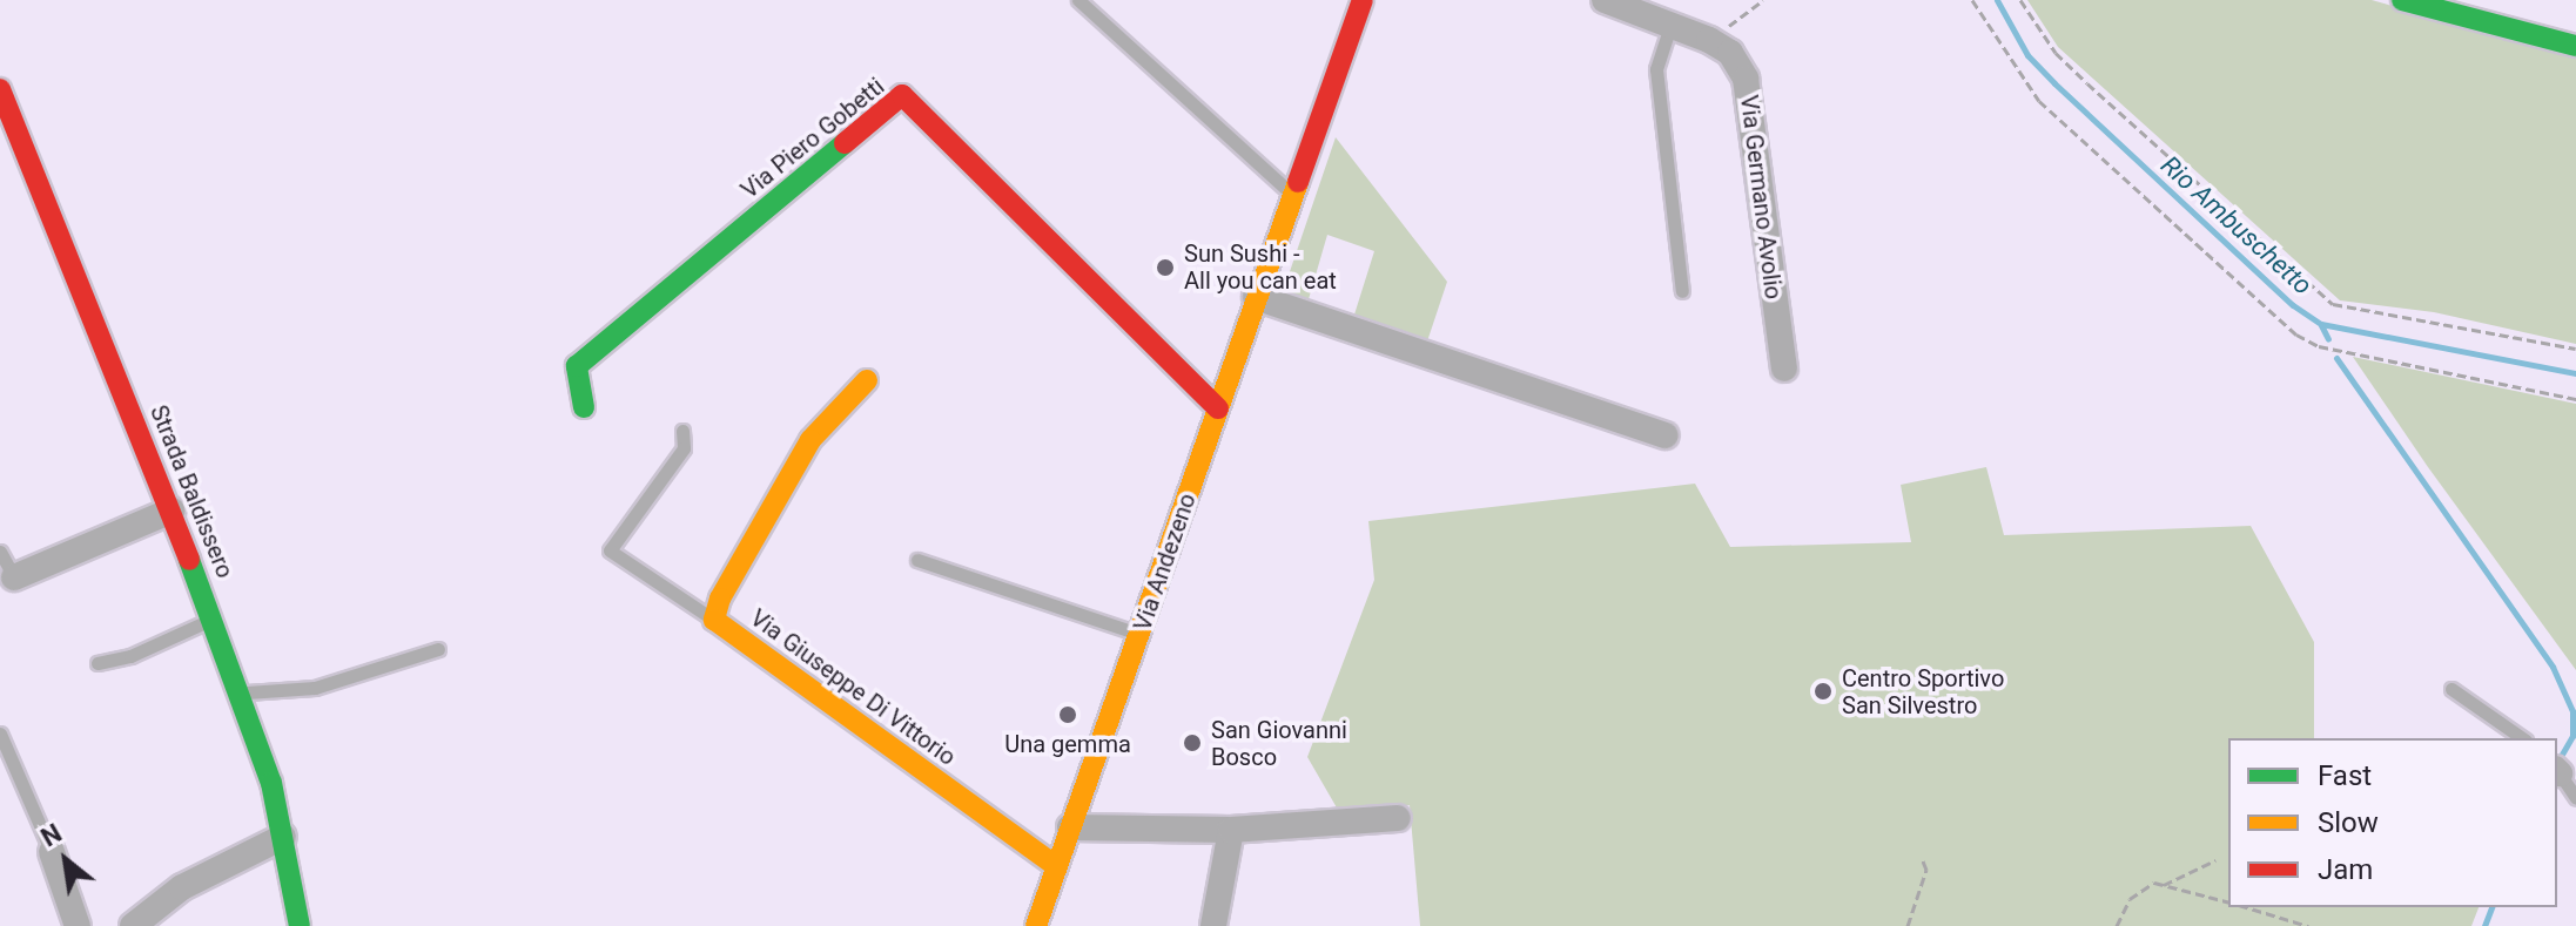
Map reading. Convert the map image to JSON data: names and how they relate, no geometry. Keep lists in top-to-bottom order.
{
  "streets": {
    "street": [
      "Via Piero Gobetti",
      "Via Germano Avolio",
      "Strada Baldissero",
      "Via Andezeno",
      "Via Giuseppe Di Vittorio"
    ]
  },
  "crossings": [
    ["Via Piero Gobetti", "Via Andezeno"],
    ["Via Andezeno", "Via Giuseppe Di Vittorio"]
  ],
  "water": ["Rio Ambuschetto"],
  "places": [
    "Sun Sushi - All you can eat",
    "Centro Sportivo San Silvestro",
    "Una gemma",
    "San Giovanni Bosco"
  ],
  "legend": ["Fast", "Slow", "Jam"],
  "north": "top left"
}
